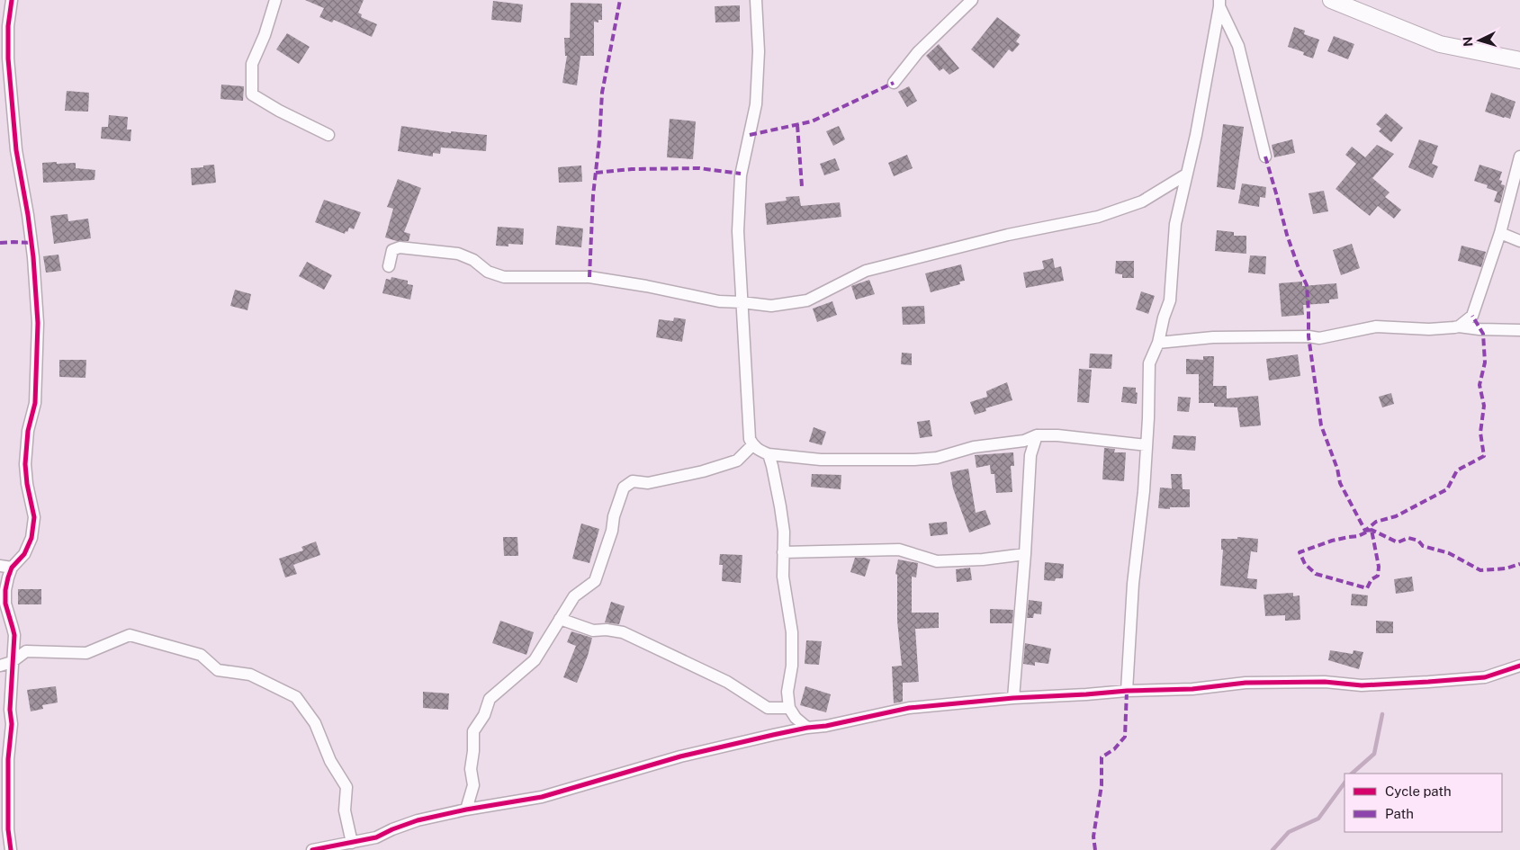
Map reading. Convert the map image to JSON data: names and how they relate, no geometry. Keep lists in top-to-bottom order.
{
  "legend": ["Cycle path", "Path"],
  "north": "left"
}
